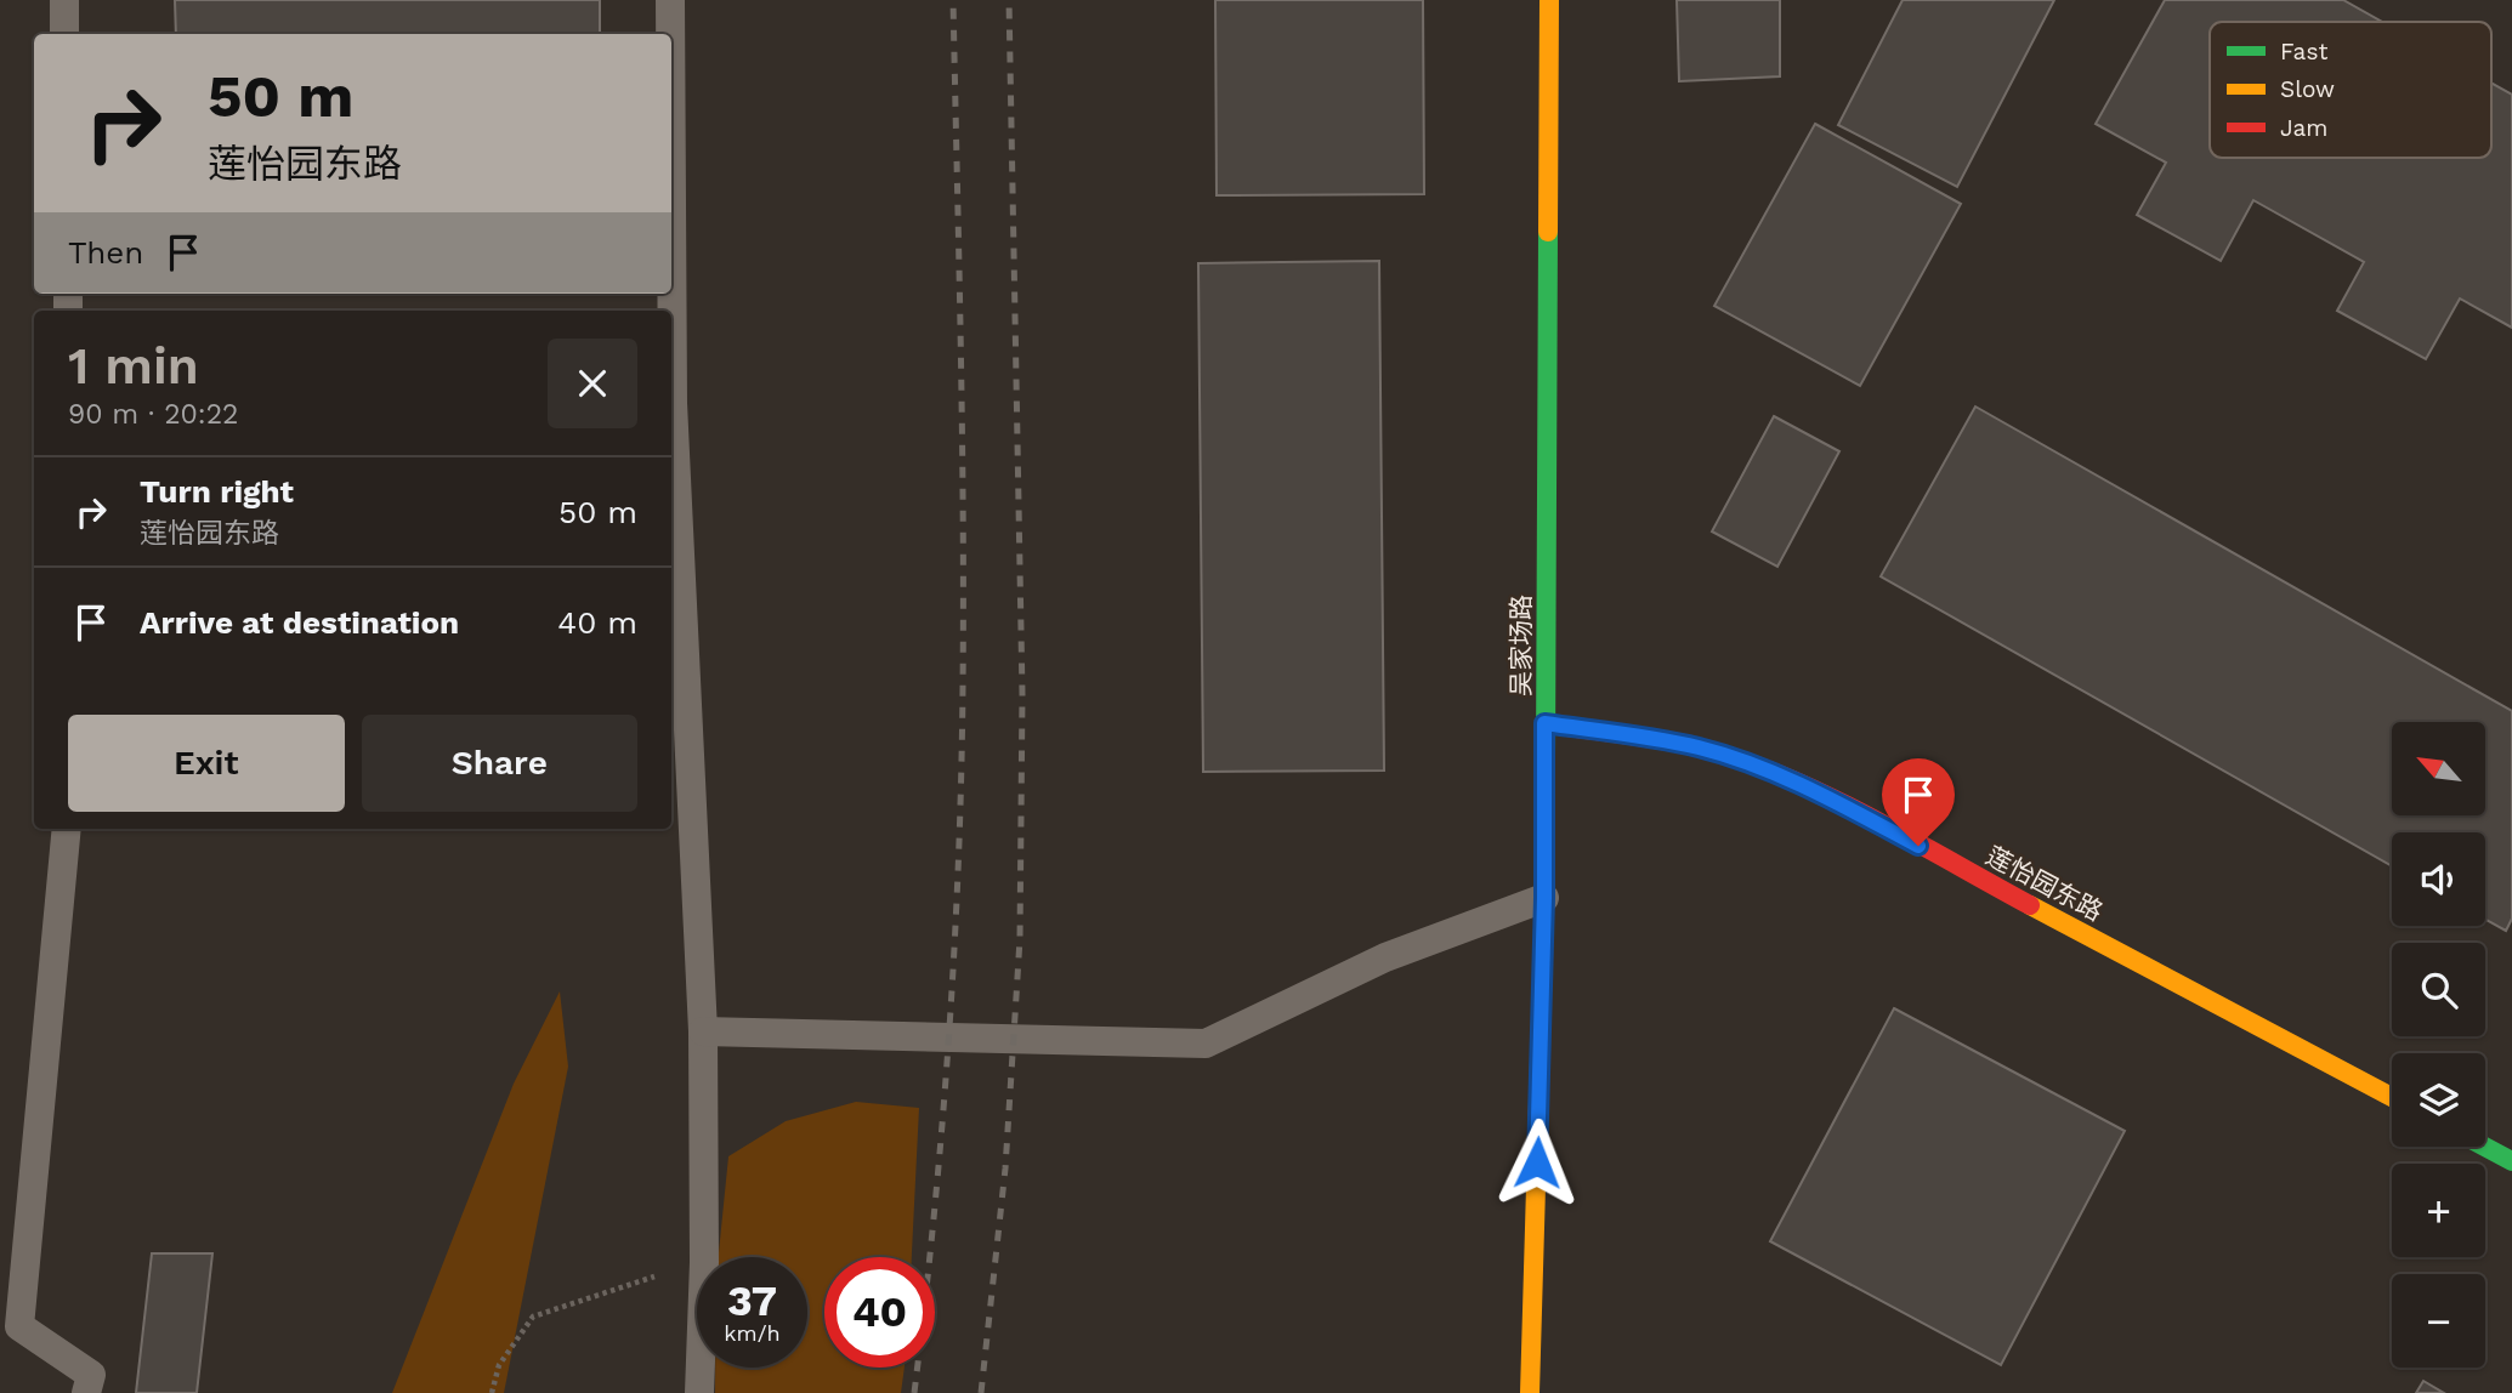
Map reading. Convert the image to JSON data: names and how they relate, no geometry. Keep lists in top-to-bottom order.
{
  "streets": {
    "street": ["吴家场路", "莲怡园东路"]
  },
  "crossings": [
    ["吴家场路", "莲怡园东路"]
  ],
  "legend": ["Fast", "Slow", "Jam"],
  "north": "top left",
  "page": {
    "turn": ["50 m", "莲怡园东路"],
    "then": "Then",
    "heading": ["1 min", "90 m · 20:22"],
    "list": [
      {
        "name": "Turn right",
        "note": "莲怡园东路",
        "value": "50 m"
      },
      {
        "name": "Arrive at destination",
        "value": "40 m"
      }
    ],
    "buttons": ["Exit", "Share"],
    "map_buttons": ["+", "−"],
    "speed": "37 km/h",
    "limit": "40"
  }
}
